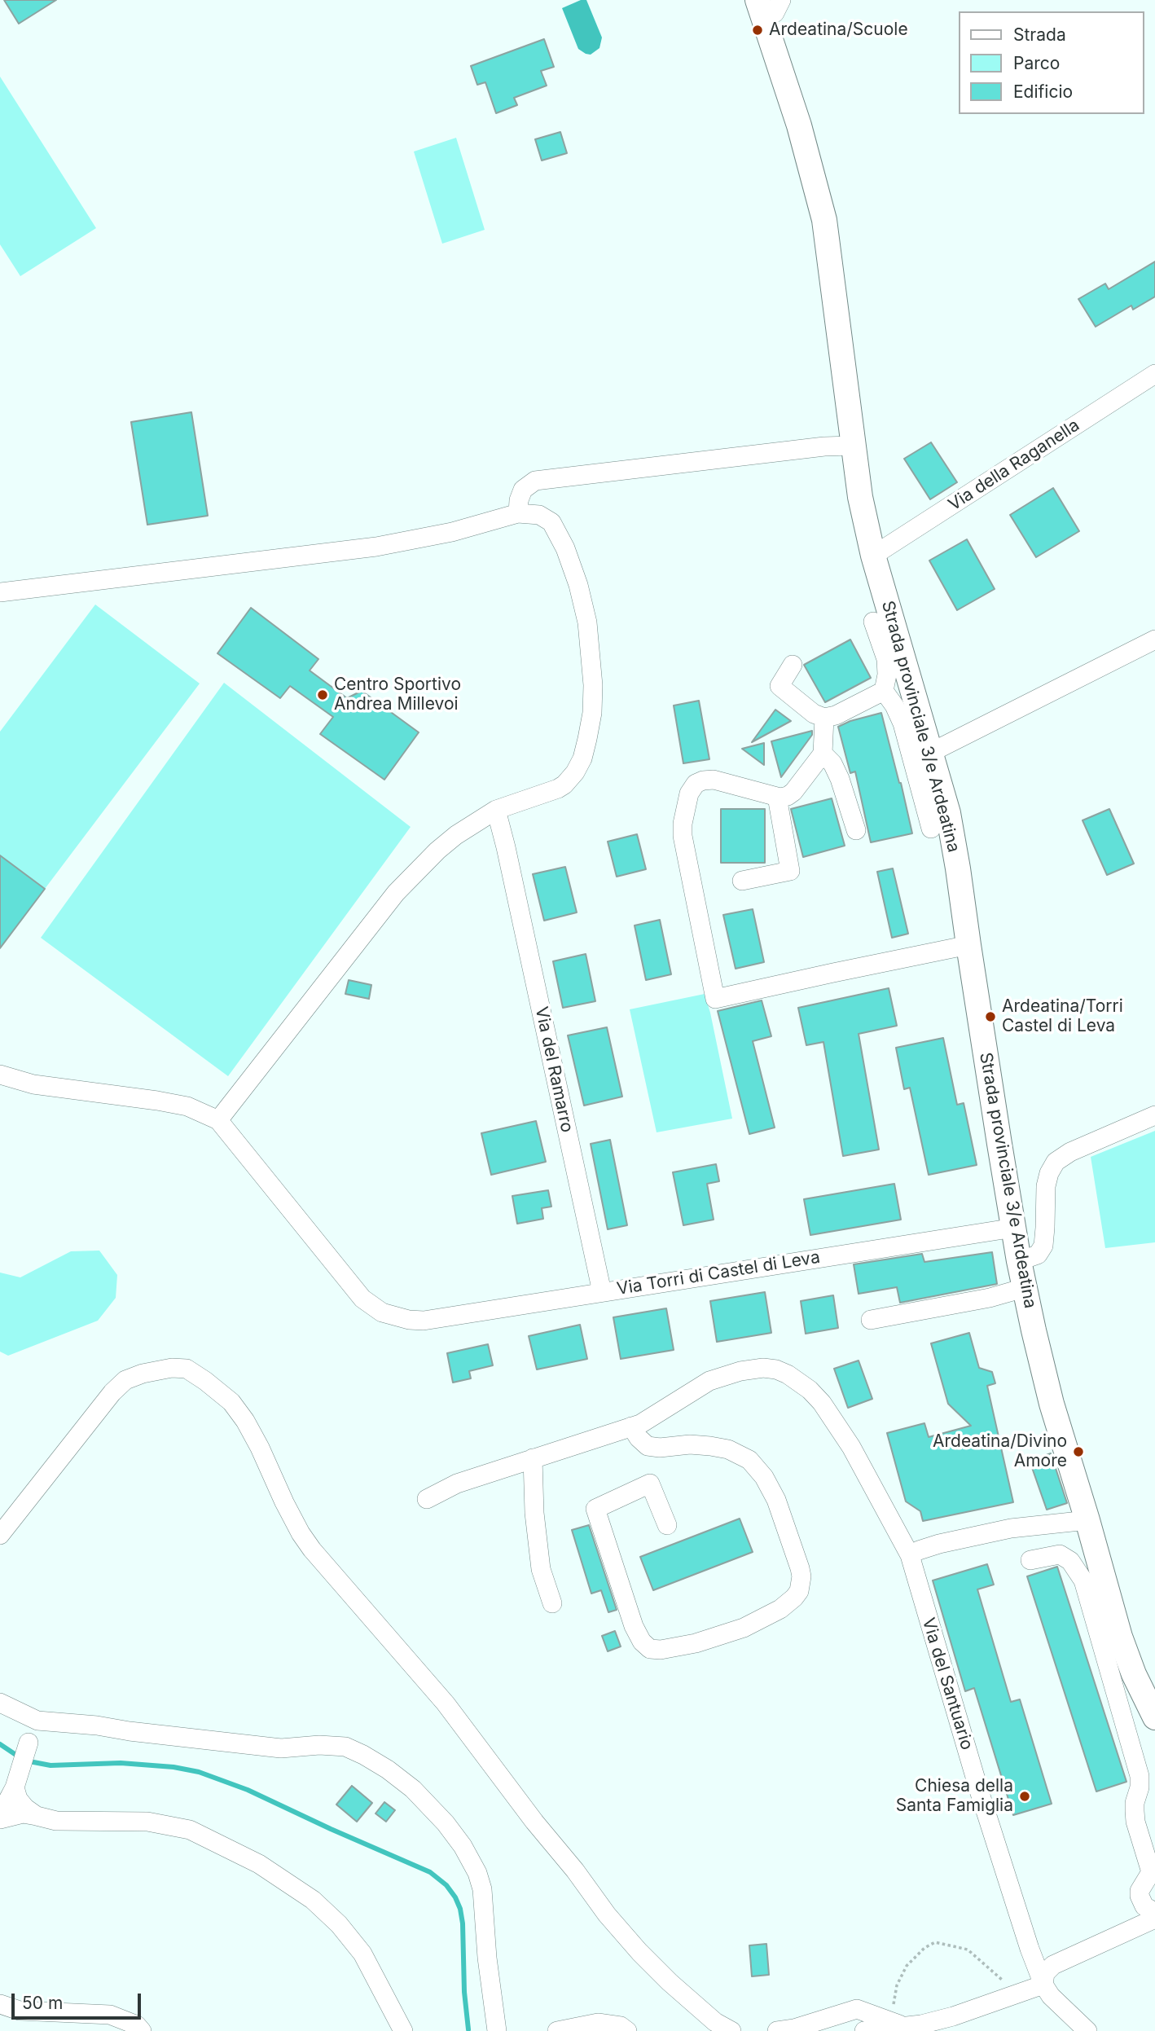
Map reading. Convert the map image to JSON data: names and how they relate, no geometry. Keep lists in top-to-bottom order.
{
  "streets": {
    "main road": ["Strada provinciale 3/e Ardeatina"],
    "street": [
      "Via della Raganella",
      "Via del Ramarro",
      "Via Torri di Castel di Leva",
      "Via del Santuario"
    ]
  },
  "crossings": [
    ["Via della Raganella", "Strada provinciale 3/e Ardeatina"],
    ["Strada provinciale 3/e Ardeatina", "Via Torri di Castel di Leva"],
    ["Via del Ramarro", "Via Torri di Castel di Leva"]
  ],
  "places": [
    "Ardeatina/Scuole",
    "Centro Sportivo Andrea Millevoi",
    "Ardeatina/Torri Castel di Leva",
    "Ardeatina/Divino Amore",
    "Chiesa della Santa Famiglia"
  ],
  "legend": ["Strada", "Parco", "Edificio"],
  "scale_bar": "50 m"
}
